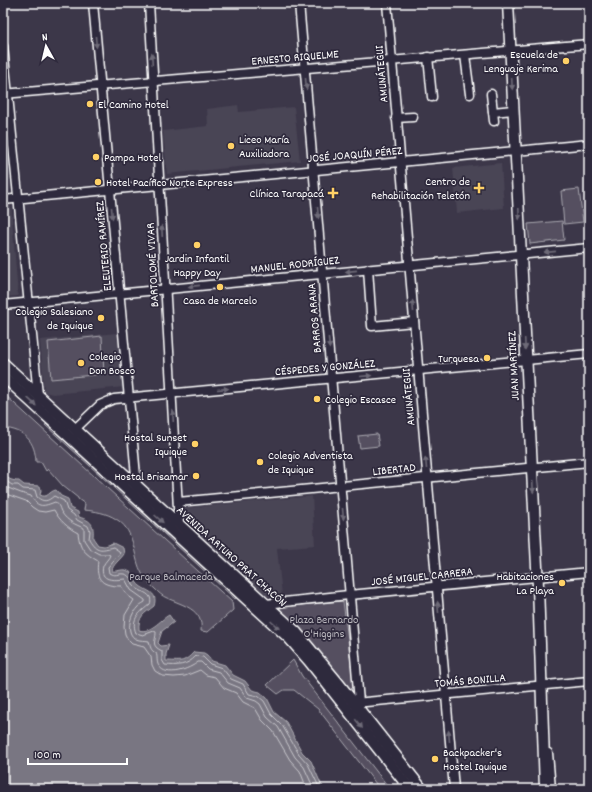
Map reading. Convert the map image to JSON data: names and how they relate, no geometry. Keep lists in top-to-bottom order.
{
  "streets": {
    "main road": ["JUAN MARTÍNEZ", "AVENIDA ARTURO PRAT CHACÓN"],
    "street": [
      "ERNESTO RIQUELME",
      "AMUNÁTEGUI",
      "JOSÉ JOAQUÍN PÉREZ",
      "ELEUTERIO RAMÍREZ",
      "MANUEL RODRÍGUEZ",
      "BARTOLOMÉ VIVAR",
      "BARROS ARANA",
      "CÉSPEDES Y GONZÁLEZ",
      "LIBERTAD",
      "JOSÉ MIGUEL CARRERA",
      "TOMÁS BONILLA"
    ]
  },
  "crossings": [
    ["ERNESTO RIQUELME", "AMUNÁTEGUI"],
    ["ERNESTO RIQUELME", "ELEUTERIO RAMÍREZ"],
    ["ERNESTO RIQUELME", "BARTOLOMÉ VIVAR"],
    ["ERNESTO RIQUELME", "BARROS ARANA"],
    ["ERNESTO RIQUELME", "JUAN MARTÍNEZ"],
    ["AMUNÁTEGUI", "JOSÉ JOAQUÍN PÉREZ"],
    ["AMUNÁTEGUI", "MANUEL RODRÍGUEZ"],
    ["AMUNÁTEGUI", "CÉSPEDES Y GONZÁLEZ"],
    ["AMUNÁTEGUI", "LIBERTAD"],
    ["AMUNÁTEGUI", "JOSÉ MIGUEL CARRERA"],
    ["AMUNÁTEGUI", "TOMÁS BONILLA"],
    ["JOSÉ JOAQUÍN PÉREZ", "ELEUTERIO RAMÍREZ"],
    ["JOSÉ JOAQUÍN PÉREZ", "BARTOLOMÉ VIVAR"],
    ["JOSÉ JOAQUÍN PÉREZ", "BARROS ARANA"],
    ["JOSÉ JOAQUÍN PÉREZ", "JUAN MARTÍNEZ"],
    ["ELEUTERIO RAMÍREZ", "MANUEL RODRÍGUEZ"],
    ["ELEUTERIO RAMÍREZ", "CÉSPEDES Y GONZÁLEZ"],
    ["ELEUTERIO RAMÍREZ", "AVENIDA ARTURO PRAT CHACÓN"],
    ["MANUEL RODRÍGUEZ", "BARTOLOMÉ VIVAR"],
    ["MANUEL RODRÍGUEZ", "BARROS ARANA"],
    ["MANUEL RODRÍGUEZ", "JUAN MARTÍNEZ"],
    ["BARTOLOMÉ VIVAR", "CÉSPEDES Y GONZÁLEZ"],
    ["BARTOLOMÉ VIVAR", "LIBERTAD"],
    ["BARTOLOMÉ VIVAR", "AVENIDA ARTURO PRAT CHACÓN"],
    ["BARROS ARANA", "CÉSPEDES Y GONZÁLEZ"],
    ["BARROS ARANA", "LIBERTAD"],
    ["BARROS ARANA", "AVENIDA ARTURO PRAT CHACÓN"],
    ["BARROS ARANA", "JOSÉ MIGUEL CARRERA"],
    ["BARROS ARANA", "TOMÁS BONILLA"],
    ["JUAN MARTÍNEZ", "CÉSPEDES Y GONZÁLEZ"],
    ["JUAN MARTÍNEZ", "LIBERTAD"],
    ["JUAN MARTÍNEZ", "JOSÉ MIGUEL CARRERA"],
    ["JUAN MARTÍNEZ", "TOMÁS BONILLA"],
    ["CÉSPEDES Y GONZÁLEZ", "AVENIDA ARTURO PRAT CHACÓN"],
    ["AVENIDA ARTURO PRAT CHACÓN", "JOSÉ MIGUEL CARRERA"],
    ["AVENIDA ARTURO PRAT CHACÓN", "TOMÁS BONILLA"]
  ],
  "one_way": [
    "AMUNÁTEGUI",
    "ELEUTERIO RAMÍREZ",
    "MANUEL RODRÍGUEZ",
    "BARTOLOMÉ VIVAR",
    "BARROS ARANA",
    "JUAN MARTÍNEZ",
    "CÉSPEDES Y GONZÁLEZ"
  ],
  "parks": ["Parque Balmaceda", "Plaza Bernardo O'Higgins"],
  "places": {
    "other": [
      "Escuela de Lenguaje Kerima",
      "El Camino Hotel",
      "Liceo María Auxiliadora",
      "Pampa Hotel",
      "Hotel Pacífico Norte Express",
      "Jardin Infantil Happy Day",
      "Casa de Marcelo",
      "Colegio Salesiano de Iquique",
      "Turquesa",
      "Colegio Don Bosco",
      "Colegio Escasce",
      "Hostal Sunset Iquique",
      "Colegio Adventista de Iquique",
      "Hostal Brisamar",
      "Habitaciones La Playa",
      "Backpacker's Hostel Iquique"
    ],
    "health": ["Centro de Rehabilitación Teletón", "Clínica Tarapacá"]
  },
  "scale_bar": "100 m",
  "north": "top"
}
